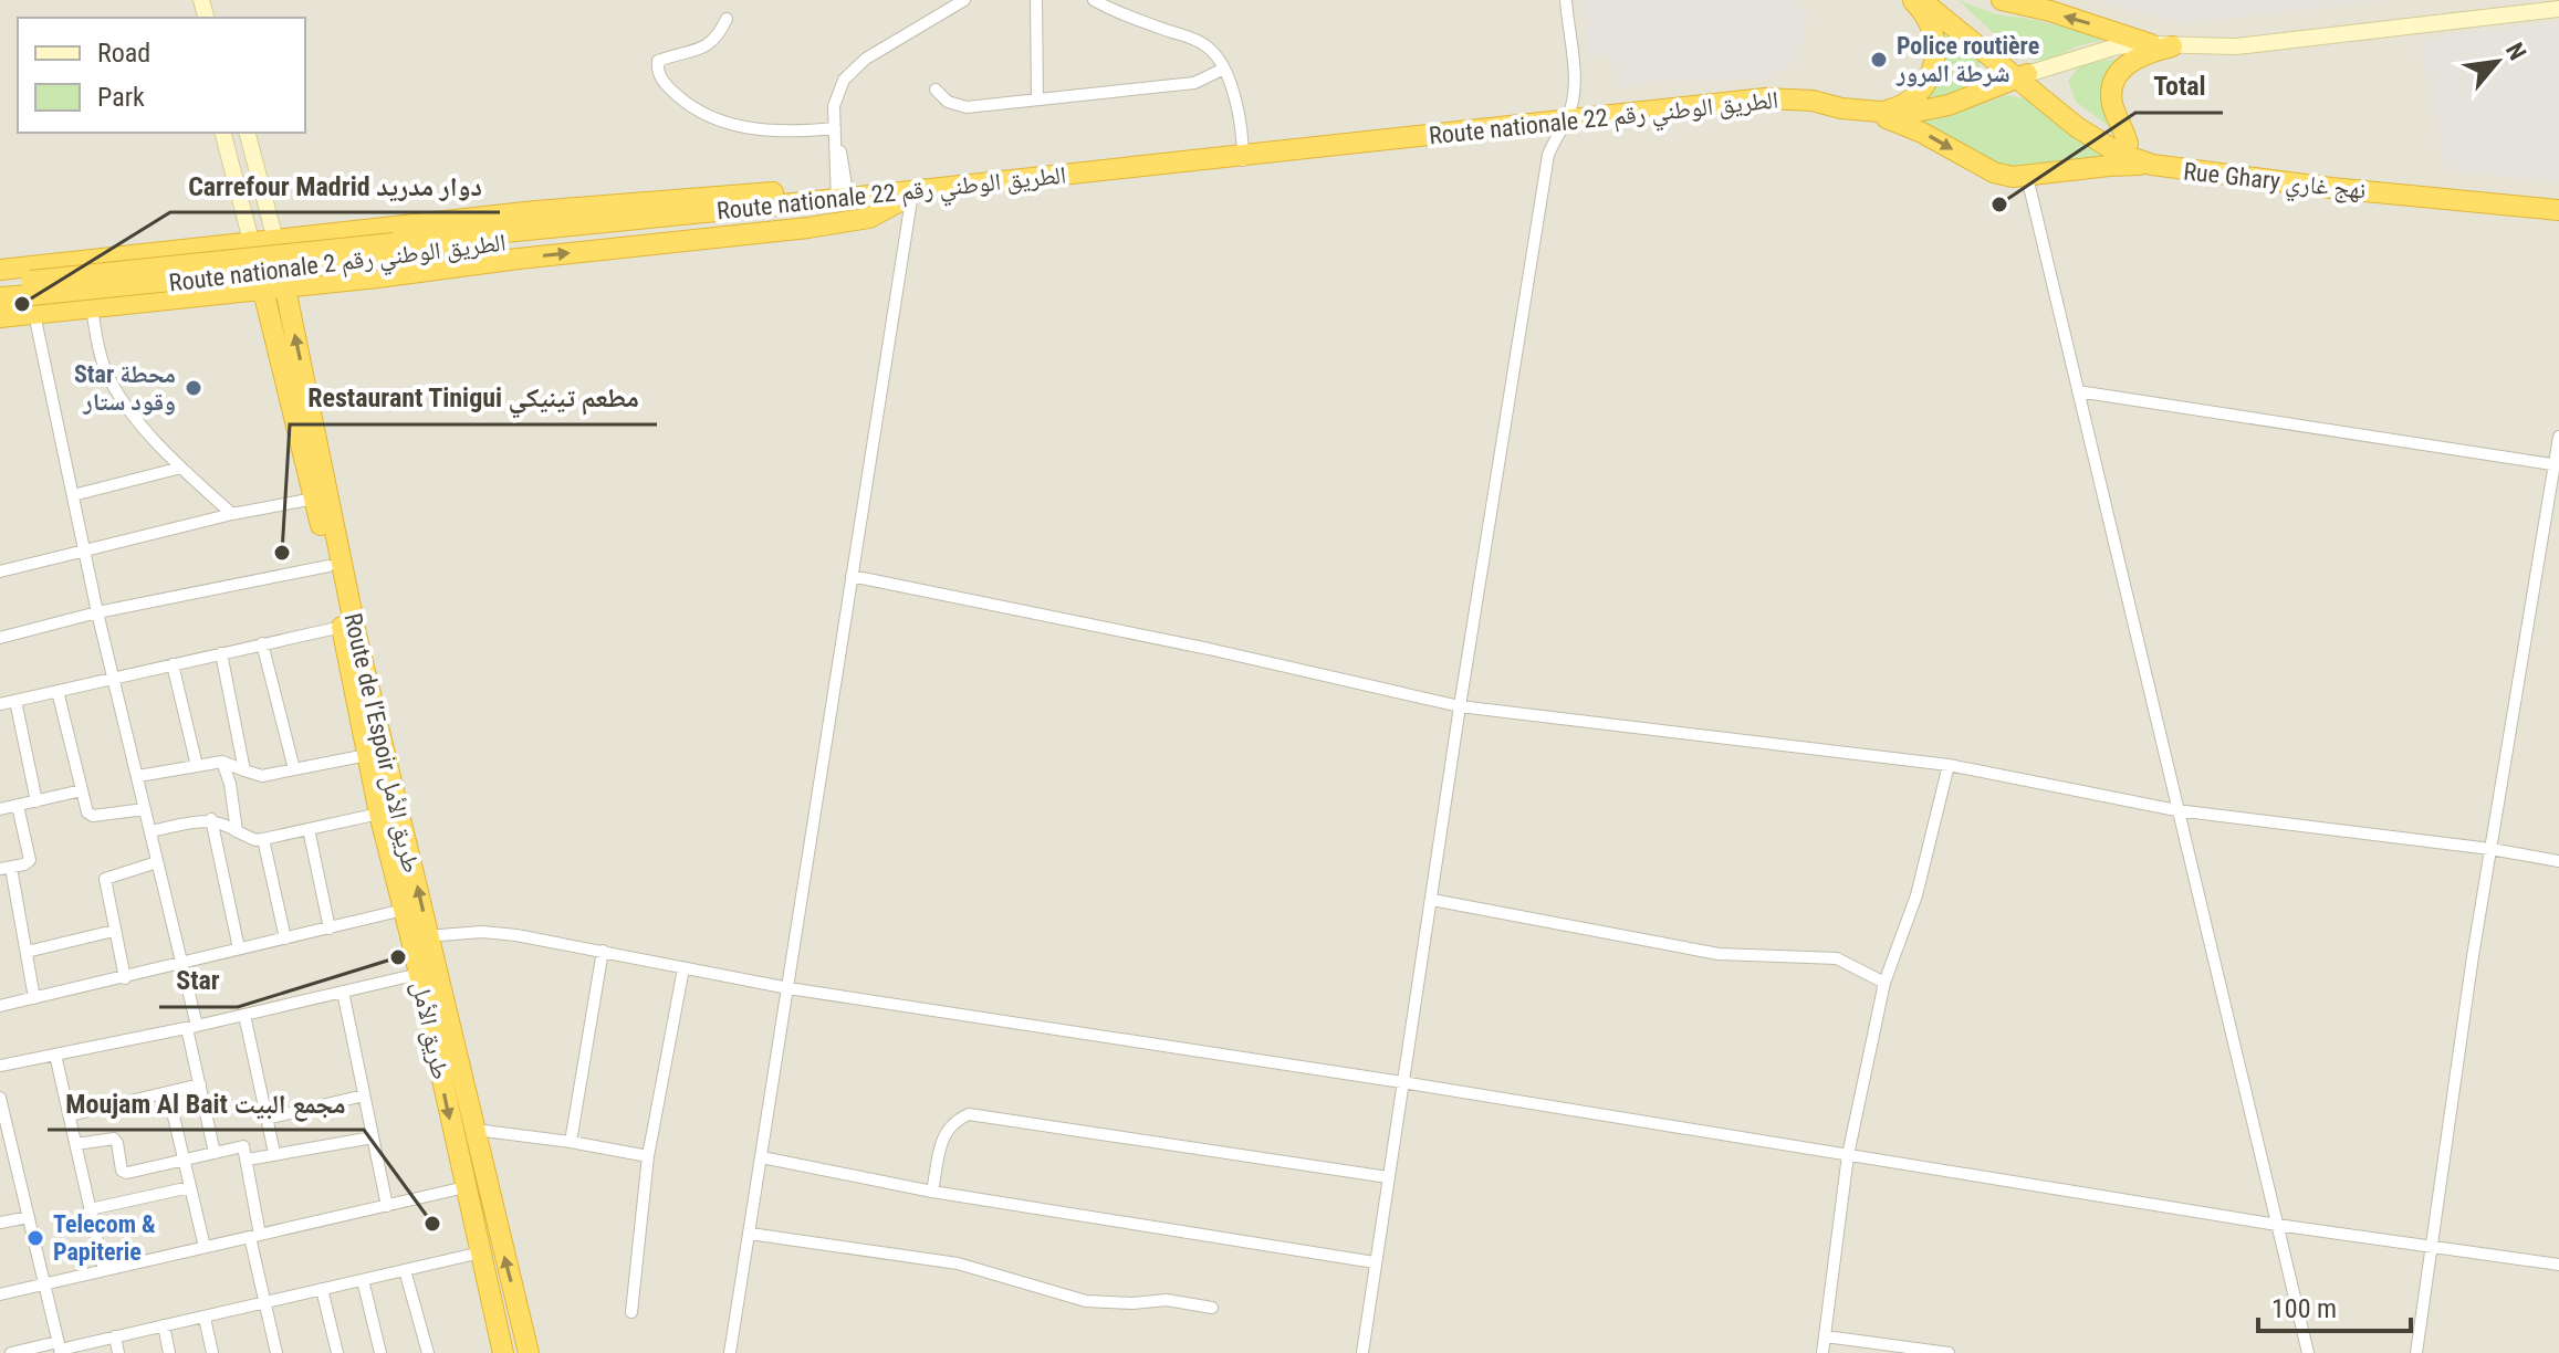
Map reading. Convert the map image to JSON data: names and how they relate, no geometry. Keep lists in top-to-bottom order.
{
  "streets": {
    "highway": [
      "Route nationale 22 الطريق الوطني رقم",
      "Rue Ghary نهج غاري",
      "Route nationale الطريق الوطني رقم 2",
      "Route de l’Espoir طريق الأمل",
      "طريق الأمل"
    ]
  },
  "crossings": [
    ["Route nationale 22 الطريق الوطني رقم", "Route nationale الطريق الوطني رقم 2"],
    ["Route de l’Espoir طريق الأمل", "طريق الأمل"]
  ],
  "places": [
    "Police routière شرطة المرور",
    "Total",
    "Carrefour Madrid دوار مدريد",
    "Star محطة وقود ستار",
    "Restaurant Tinigui مطعم تينيكي",
    "Star",
    "Moujam Al Bait مجمع البيت",
    "Telecom & Papiterie"
  ],
  "legend": ["Road", "Park"],
  "scale_bar": "100 m",
  "north": "top right"
}
